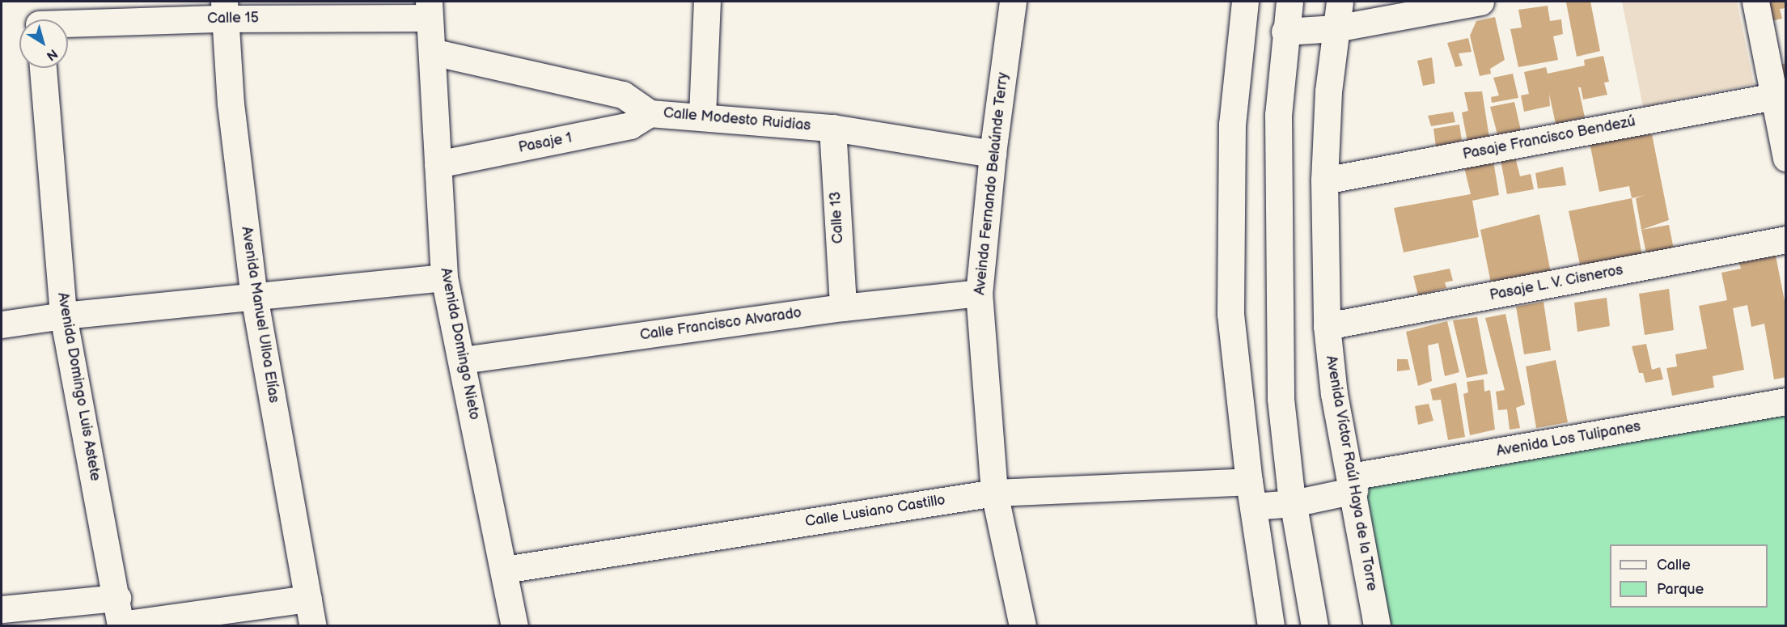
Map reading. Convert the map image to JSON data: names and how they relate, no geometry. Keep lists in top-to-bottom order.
{
  "streets": {
    "street": [
      "Calle 15",
      "Calle Modesto Ruidias",
      "Pasaje Francisco Bendezú",
      "Pasaje 1",
      "Aveinda Fernando Belaúnde Terry",
      "Calle 13",
      "Pasaje L. V. Cisneros",
      "Avenida Manuel Ulloa Elías",
      "Calle Francisco Alvarado",
      "Avenida Domingo Nieto",
      "Avenida Domingo Luis Astete",
      "Avenida Los Tulipanes",
      "Avenida Víctor Raúl Haya de la Torre",
      "Calle Lusiano Castillo"
    ]
  },
  "crossings": [
    ["Calle 15", "Avenida Manuel Ulloa Elías"],
    ["Calle 15", "Avenida Domingo Nieto"],
    ["Calle Modesto Ruidias", "Pasaje 1"],
    ["Calle Modesto Ruidias", "Aveinda Fernando Belaúnde Terry"],
    ["Calle Modesto Ruidias", "Calle 13"],
    ["Calle Modesto Ruidias", "Avenida Domingo Nieto"],
    ["Pasaje Francisco Bendezú", "Avenida Víctor Raúl Haya de la Torre"],
    ["Pasaje 1", "Avenida Domingo Nieto"],
    ["Aveinda Fernando Belaúnde Terry", "Calle Francisco Alvarado"],
    ["Aveinda Fernando Belaúnde Terry", "Calle Lusiano Castillo"],
    ["Calle 13", "Calle Francisco Alvarado"],
    ["Pasaje L. V. Cisneros", "Avenida Víctor Raúl Haya de la Torre"],
    ["Calle Francisco Alvarado", "Avenida Domingo Nieto"],
    ["Avenida Domingo Nieto", "Calle Lusiano Castillo"],
    ["Avenida Los Tulipanes", "Avenida Víctor Raúl Haya de la Torre"],
    ["Avenida Los Tulipanes", "Calle Lusiano Castillo"]
  ],
  "legend": ["Calle", "Parque"],
  "north": "bottom right"
}
